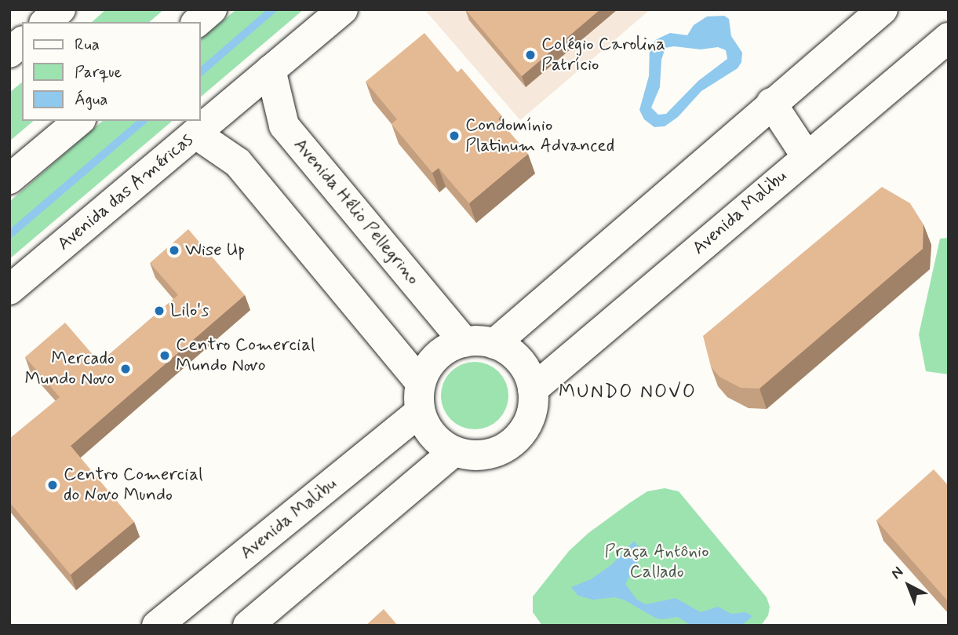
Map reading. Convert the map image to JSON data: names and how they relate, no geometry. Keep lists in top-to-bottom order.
{
  "streets": {
    "main road": ["Avenida das Américas", "Avenida Hélio Pellegrino", "Avenida Malibu"]
  },
  "crossings": [
    ["Avenida das Américas", "Avenida Hélio Pellegrino"],
    ["Avenida Hélio Pellegrino", "Avenida Malibu"]
  ],
  "districts": ["MUNDO NOVO"],
  "parks": ["Praça Antônio Callado"],
  "places": [
    "Colégio Carolina Patrício",
    "Condomínio Platinum Advanced",
    "Wise Up",
    "Lilo's",
    "Centro Comercial Mundo Novo",
    "Mercado Mundo Novo",
    "Centro Comercial do Novo Mundo"
  ],
  "legend": ["Rua", "Parque", "Água"],
  "north": "top left"
}
